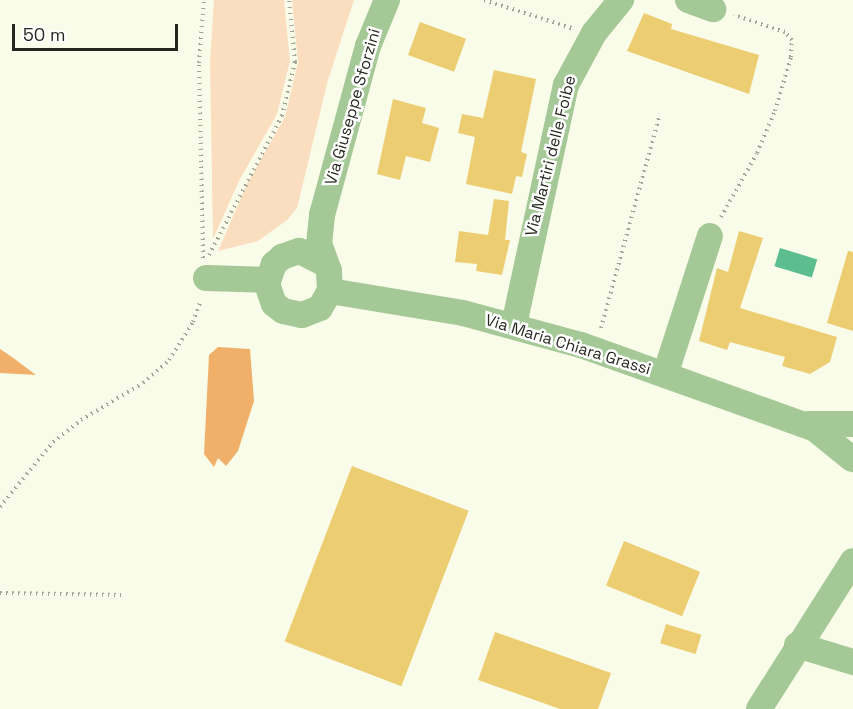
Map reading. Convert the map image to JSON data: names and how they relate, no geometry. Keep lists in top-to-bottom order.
{
  "streets": {
    "street": ["Via Giuseppe Sforzini", "Via Martiri delle Foibe", "Via Maria Chiara Grassi"]
  },
  "crossings": [
    ["Via Giuseppe Sforzini", "Via Maria Chiara Grassi"],
    ["Via Martiri delle Foibe", "Via Maria Chiara Grassi"]
  ],
  "scale_bar": "50 m"
}
